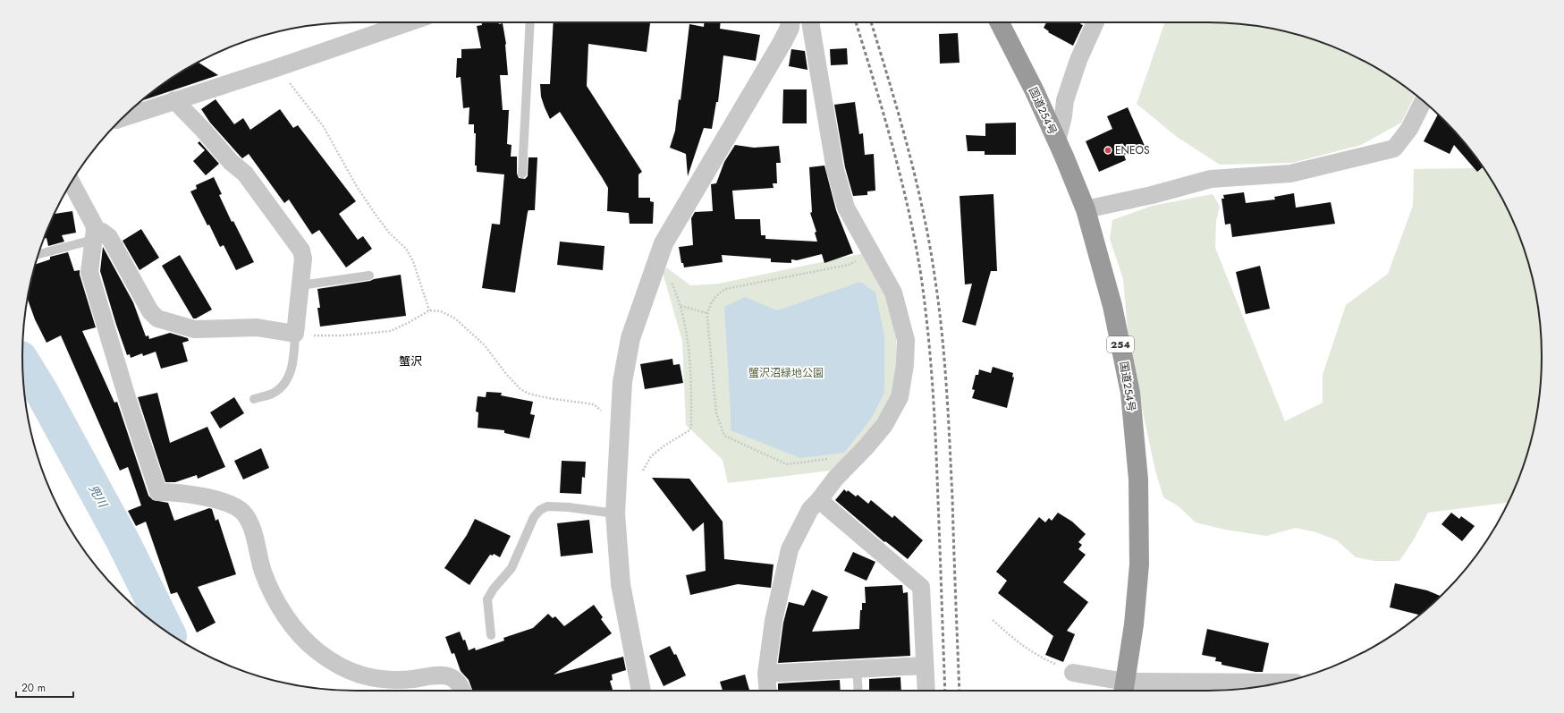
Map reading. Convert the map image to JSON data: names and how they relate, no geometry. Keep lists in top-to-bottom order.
{
  "streets": {
    "highway": ["国道254号", "254"]
  },
  "districts": ["蟹沢"],
  "water": ["兜川"],
  "parks": ["蟹沢沼緑地公園"],
  "places": ["ENEOS"],
  "scale_bar": "20 m"
}
